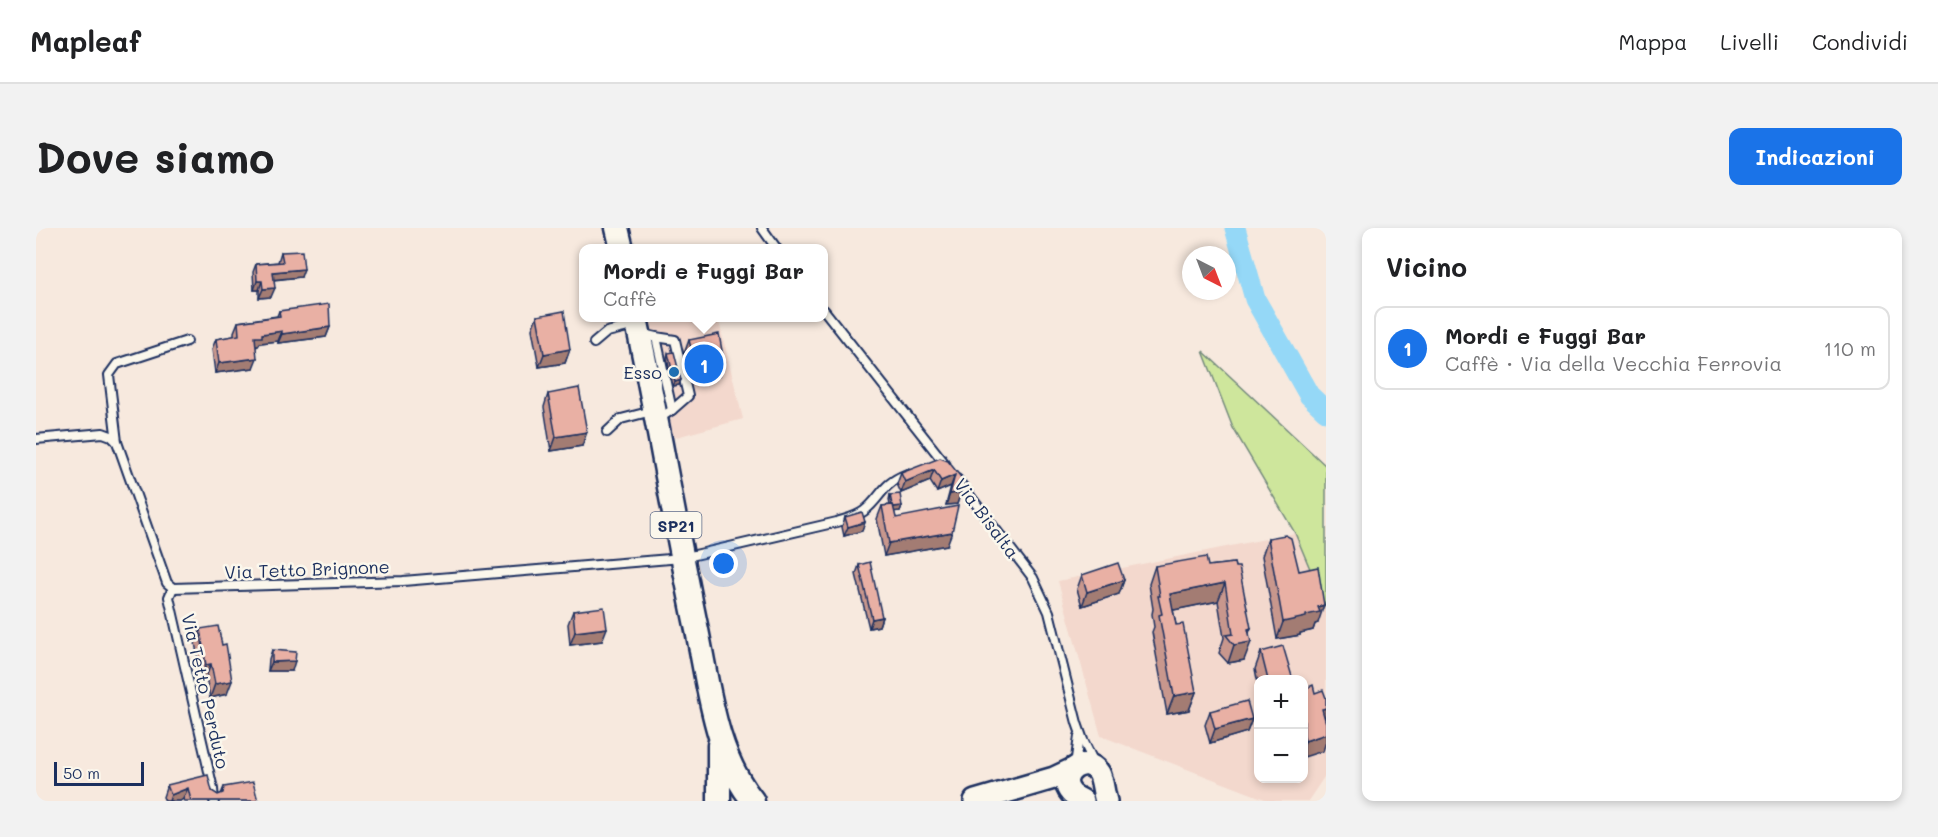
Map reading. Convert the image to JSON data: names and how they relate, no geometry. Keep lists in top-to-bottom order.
{
  "streets": {
    "main road": ["Via Bisalta", "SP21"],
    "lane": ["Via Tetto Brignone", "Via Tetto Perduto"]
  },
  "crossings": [
    ["SP21", "Via Tetto Brignone"],
    ["Via Tetto Brignone", "Via Tetto Perduto"]
  ],
  "places": ["Esso"],
  "scale_bar": "50 m",
  "north": "bottom right",
  "page": {
    "header": "Mapleaf",
    "nav": ["Mappa", "Livelli", "Condividi"],
    "buttons": "Indicazioni",
    "title": "Dove siamo",
    "heading": "Vicino",
    "popup": ["Mordi e Fuggi Bar", "Caffè"],
    "list": [
      {
        "mark": "1",
        "name": "Mordi e Fuggi Bar",
        "note": "Caffè · Via della Vecchia Ferrovia",
        "value": "110 m"
      }
    ],
    "pins": "1",
    "map_buttons": ["+", "−"],
    "scale": "50 m"
  }
}
